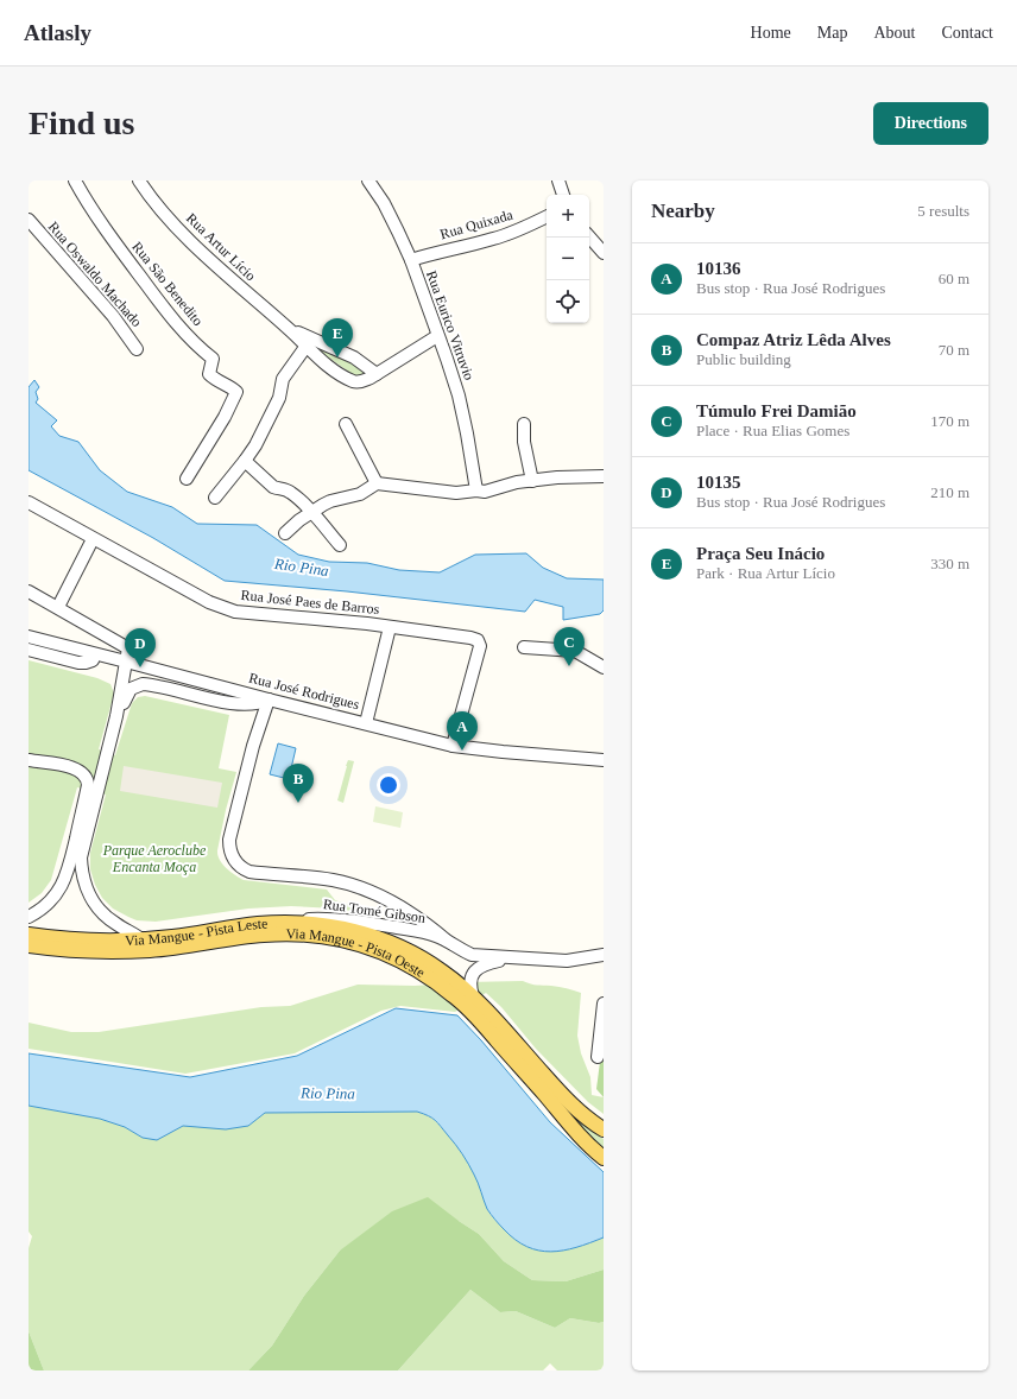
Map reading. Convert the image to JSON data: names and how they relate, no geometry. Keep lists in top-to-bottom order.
{
  "streets": {
    "main road": ["Via Mangue - Pista Leste", "Via Mangue - Pista Oeste"],
    "street": [
      "Rua Quixada",
      "Rua Artur Lício",
      "Rua Oswaldo Machado",
      "Rua São Benedito",
      "Rua Eurico Vitruvio",
      "Rua José Paes de Barros",
      "Rua José Rodrigues",
      "Rua Tomé Gibson"
    ]
  },
  "crossings": [
    ["Rua Quixada", "Rua Eurico Vitruvio"],
    ["Rua Artur Lício", "Rua Eurico Vitruvio"],
    ["Rua José Paes de Barros", "Rua José Rodrigues"],
    ["Rua Tomé Gibson", "Via Mangue - Pista Leste"],
    ["Rua Tomé Gibson", "Via Mangue - Pista Oeste"],
    ["Via Mangue - Pista Leste", "Via Mangue - Pista Oeste"]
  ],
  "water": ["Rio Pina"],
  "parks": ["Parque Aeroclube Encanta Moça"],
  "page": {
    "header": "Atlasly",
    "nav": [
      "Home",
      "Map",
      "About",
      "Contact"
    ],
    "buttons": "Directions",
    "title": "Find us",
    "heading": ["Nearby", "5 results"],
    "map_buttons": ["+", "−"],
    "list": [
      {
        "mark": "A",
        "name": "10136",
        "note": "Bus stop · Rua José Rodrigues",
        "value": "60 m"
      },
      {
        "mark": "B",
        "name": "Compaz Atriz Lêda Alves",
        "note": "Public building",
        "value": "70 m"
      },
      {
        "mark": "C",
        "name": "Túmulo Frei Damião",
        "note": "Place · Rua Elias Gomes",
        "value": "170 m"
      },
      {
        "mark": "D",
        "name": "10135",
        "note": "Bus stop · Rua José Rodrigues",
        "value": "210 m"
      },
      {
        "mark": "E",
        "name": "Praça Seu Inácio",
        "note": "Park · Rua Artur Lício",
        "value": "330 m"
      }
    ],
    "pins": [
      "E",
      "C",
      "D",
      "A",
      "B"
    ]
  }
}
